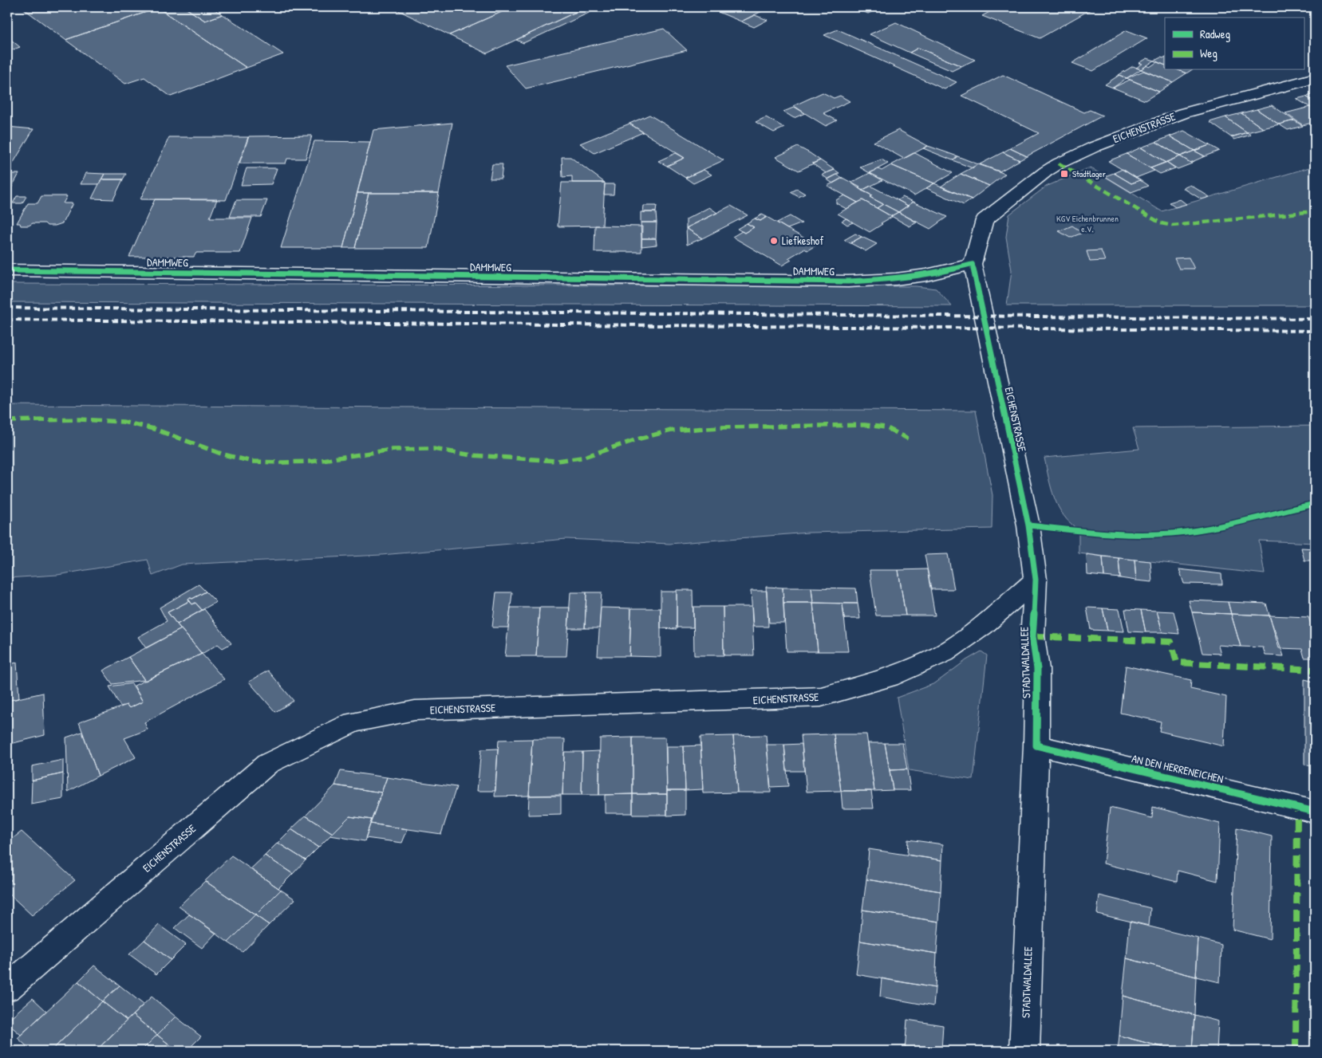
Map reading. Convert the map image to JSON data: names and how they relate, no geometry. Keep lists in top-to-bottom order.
{
  "streets": {
    "street": [
      "EICHENSTRASSE",
      "DAMMWEG",
      "STADTWALDALLEE",
      "AN DEN HERRENEICHEN"
    ]
  },
  "crossings": [
    ["EICHENSTRASSE", "DAMMWEG"],
    ["EICHENSTRASSE", "STADTWALDALLEE"],
    ["STADTWALDALLEE", "AN DEN HERRENEICHEN"]
  ],
  "parks": ["KGV Eichenbrunnen e.V."],
  "places": {
    "transit": ["Stadtlager"],
    "other": ["Liefkeshof"]
  },
  "legend": ["Radweg", "Weg"]
}
